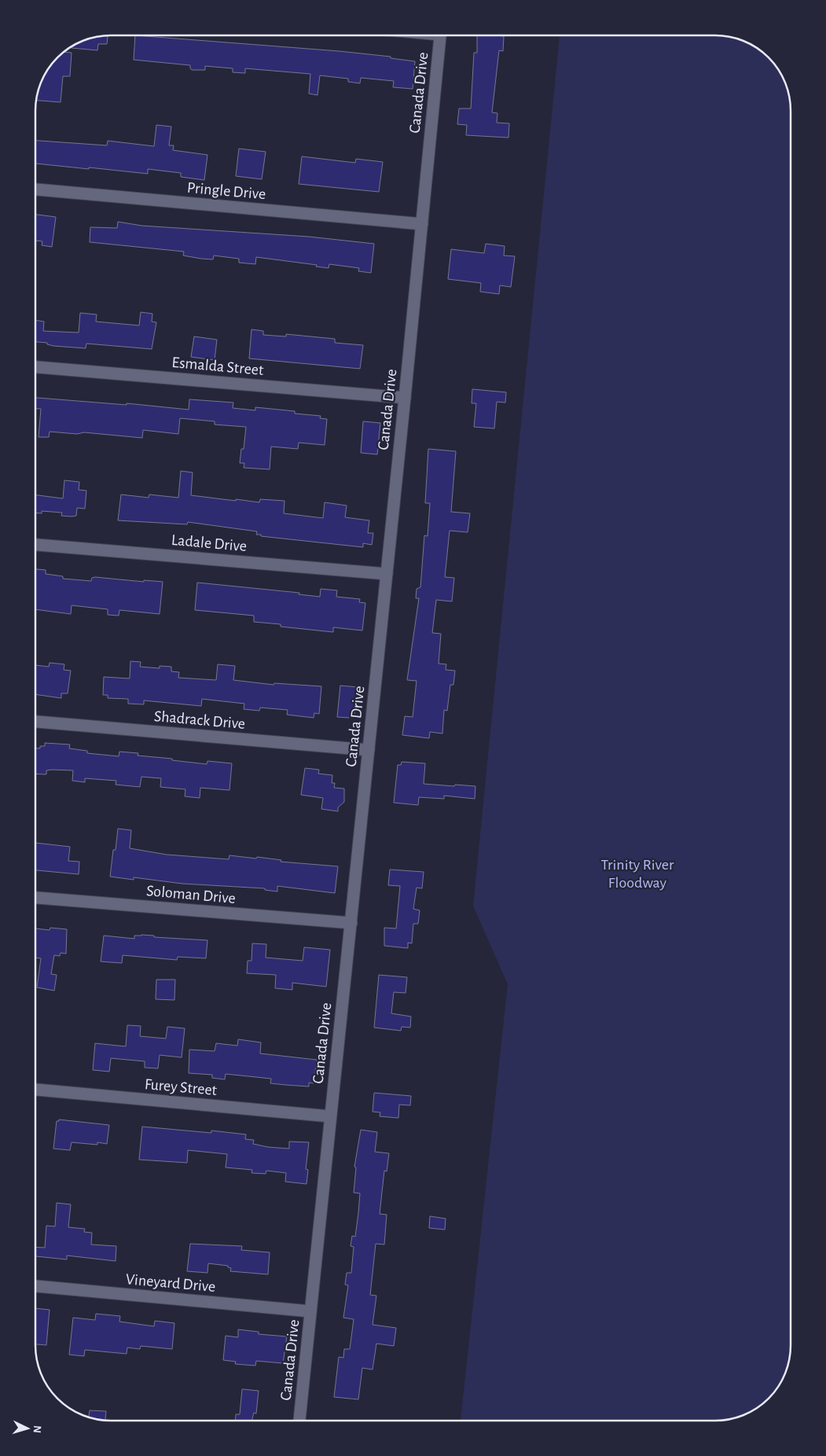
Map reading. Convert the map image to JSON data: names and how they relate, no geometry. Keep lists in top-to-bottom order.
{
  "streets": {
    "street": [
      "Canada Drive",
      "Pringle Drive",
      "Esmalda Street",
      "Ladale Drive",
      "Shadrack Drive",
      "Soloman Drive",
      "Furey Street",
      "Vineyard Drive"
    ]
  },
  "crossings": [
    ["Canada Drive", "Pringle Drive"],
    ["Canada Drive", "Esmalda Street"],
    ["Canada Drive", "Ladale Drive"],
    ["Canada Drive", "Shadrack Drive"],
    ["Canada Drive", "Soloman Drive"],
    ["Canada Drive", "Furey Street"],
    ["Canada Drive", "Vineyard Drive"]
  ],
  "parks": ["Trinity River Floodway"],
  "north": "right"
}
